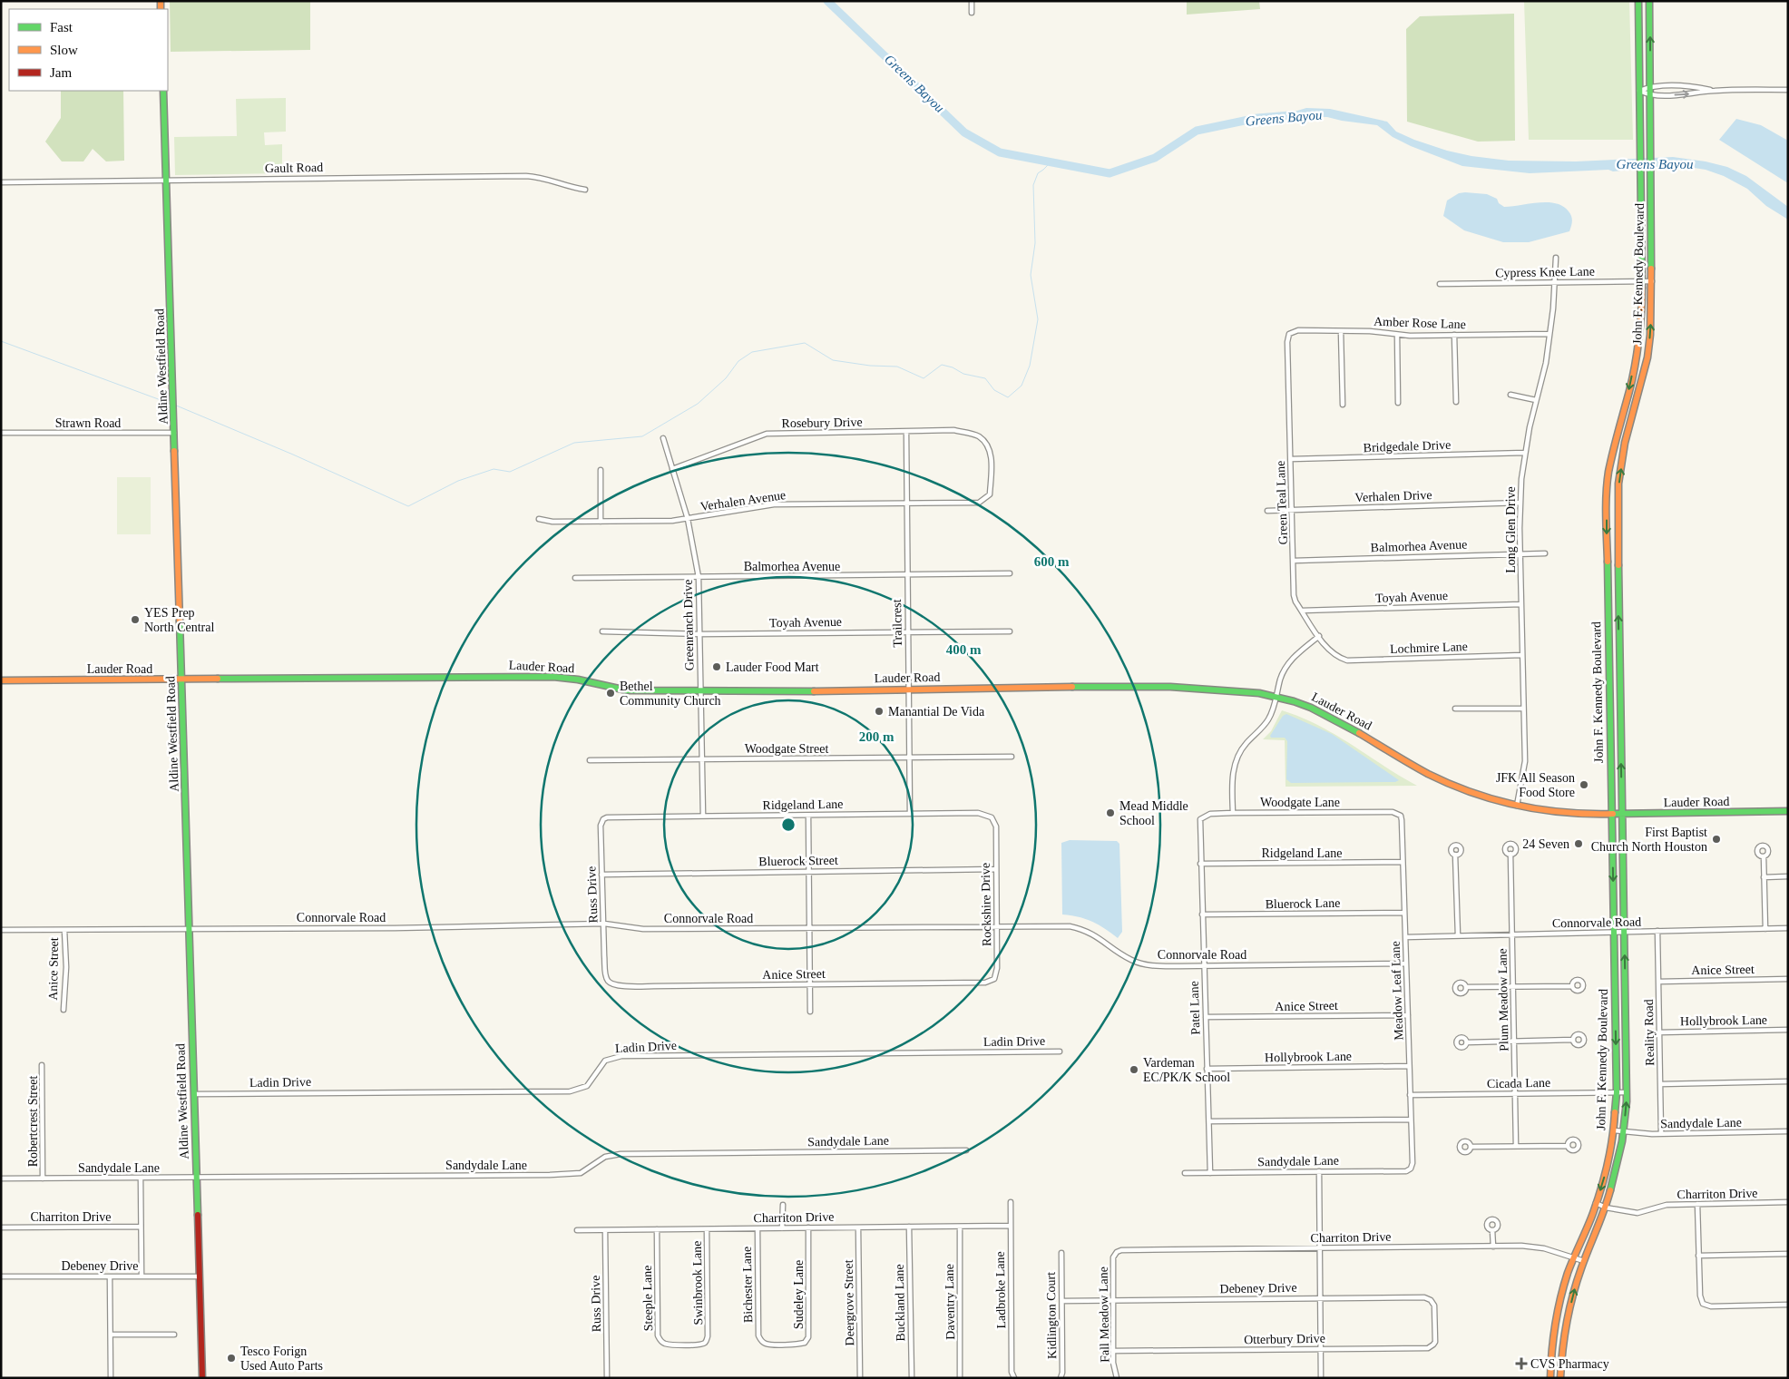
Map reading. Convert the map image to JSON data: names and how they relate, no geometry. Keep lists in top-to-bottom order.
{
  "streets": {
    "main road": ["John F. Kennedy Boulevard", "Aldine Westfield Road", "Lauder Road"],
    "street": [
      "Gault Road",
      "Cypress Knee Lane",
      "Amber Rose Lane",
      "Strawn Road",
      "Rosebury Drive",
      "Bridgedale Drive",
      "Verhalen Drive",
      "Verhalen Avenue",
      "Green Teal Lane",
      "Long Glen Drive",
      "Balmorhea Avenue",
      "Toyah Avenue",
      "Trailcrest",
      "Greenranch Drive",
      "Lochmire Lane",
      "Woodgate Street",
      "Woodgate Lane",
      "Ridgeland Lane",
      "Bluerock Street",
      "Russ Drive",
      "Bluerock Lane",
      "Rockshire Drive",
      "Connorvale Road",
      "Anice Street",
      "Meadow Leaf Lane",
      "Plum Meadow Lane",
      "Patel Lane",
      "Hollybrook Lane",
      "Reality Road",
      "Ladin Drive",
      "Cicada Lane",
      "Robertcrest Street",
      "Sandydale Lane",
      "Charriton Drive",
      "Debeney Drive",
      "Swinbrook Lane",
      "Bichester Lane",
      "Ladbroke Lane",
      "Sudeley Lane",
      "Steeple Lane",
      "Daventry Lane",
      "Deergrove Street",
      "Buckland Lane",
      "Fall Meadow Lane",
      "Kidlington Court",
      "Otterbury Drive"
    ]
  },
  "crossings": [
    ["Gault Road", "Aldine Westfield Road"],
    ["Cypress Knee Lane", "John F. Kennedy Boulevard"],
    ["Cypress Knee Lane", "Long Glen Drive"],
    ["John F. Kennedy Boulevard", "Lauder Road"],
    ["John F. Kennedy Boulevard", "Connorvale Road"],
    ["John F. Kennedy Boulevard", "Cicada Lane"],
    ["John F. Kennedy Boulevard", "Sandydale Lane"],
    ["John F. Kennedy Boulevard", "Charriton Drive"],
    ["Amber Rose Lane", "Green Teal Lane"],
    ["Amber Rose Lane", "Long Glen Drive"],
    ["Aldine Westfield Road", "Strawn Road"],
    ["Aldine Westfield Road", "Lauder Road"],
    ["Aldine Westfield Road", "Connorvale Road"],
    ["Aldine Westfield Road", "Ladin Drive"],
    ["Aldine Westfield Road", "Sandydale Lane"],
    ["Aldine Westfield Road", "Debeney Drive"],
    ["Rosebury Drive", "Verhalen Avenue"],
    ["Rosebury Drive", "Trailcrest"],
    ["Rosebury Drive", "Greenranch Drive"],
    ["Bridgedale Drive", "Green Teal Lane"],
    ["Bridgedale Drive", "Long Glen Drive"],
    ["Verhalen Drive", "Green Teal Lane"],
    ["Verhalen Drive", "Long Glen Drive"],
    ["Verhalen Avenue", "Trailcrest"],
    ["Verhalen Avenue", "Greenranch Drive"],
    ["Green Teal Lane", "Balmorhea Avenue"],
    ["Green Teal Lane", "Toyah Avenue"],
    ["Green Teal Lane", "Lochmire Lane"],
    ["Long Glen Drive", "Balmorhea Avenue"],
    ["Long Glen Drive", "Toyah Avenue"],
    ["Long Glen Drive", "Lochmire Lane"],
    ["Long Glen Drive", "Lauder Road"],
    ["Balmorhea Avenue", "Trailcrest"],
    ["Balmorhea Avenue", "Greenranch Drive"],
    ["Toyah Avenue", "Trailcrest"],
    ["Toyah Avenue", "Greenranch Drive"],
    ["Trailcrest", "Lauder Road"],
    ["Trailcrest", "Woodgate Street"],
    ["Trailcrest", "Ridgeland Lane"],
    ["Greenranch Drive", "Lauder Road"],
    ["Greenranch Drive", "Woodgate Street"],
    ["Greenranch Drive", "Ridgeland Lane"],
    ["Woodgate Lane", "Meadow Leaf Lane"],
    ["Woodgate Lane", "Patel Lane"],
    ["Ridgeland Lane", "Russ Drive"],
    ["Ridgeland Lane", "Rockshire Drive"],
    ["Ridgeland Lane", "Meadow Leaf Lane"],
    ["Ridgeland Lane", "Patel Lane"],
    ["Bluerock Street", "Russ Drive"],
    ["Bluerock Street", "Rockshire Drive"],
    ["Russ Drive", "Connorvale Road"],
    ["Russ Drive", "Anice Street"],
    ["Russ Drive", "Charriton Drive"],
    ["Bluerock Lane", "Meadow Leaf Lane"],
    ["Bluerock Lane", "Patel Lane"],
    ["Rockshire Drive", "Connorvale Road"],
    ["Rockshire Drive", "Anice Street"],
    ["Connorvale Road", "Anice Street"],
    ["Connorvale Road", "Meadow Leaf Lane"],
    ["Connorvale Road", "Plum Meadow Lane"],
    ["Connorvale Road", "Patel Lane"],
    ["Connorvale Road", "Reality Road"],
    ["Anice Street", "Meadow Leaf Lane"],
    ["Anice Street", "Patel Lane"],
    ["Anice Street", "Reality Road"],
    ["Meadow Leaf Lane", "Hollybrook Lane"],
    ["Meadow Leaf Lane", "Cicada Lane"],
    ["Meadow Leaf Lane", "Sandydale Lane"],
    ["Plum Meadow Lane", "Cicada Lane"],
    ["Patel Lane", "Hollybrook Lane"],
    ["Patel Lane", "Sandydale Lane"],
    ["Hollybrook Lane", "Reality Road"],
    ["Reality Road", "Sandydale Lane"],
    ["Robertcrest Street", "Sandydale Lane"],
    ["Charriton Drive", "Swinbrook Lane"],
    ["Charriton Drive", "Bichester Lane"],
    ["Charriton Drive", "Ladbroke Lane"],
    ["Charriton Drive", "Sudeley Lane"],
    ["Charriton Drive", "Steeple Lane"],
    ["Charriton Drive", "Daventry Lane"],
    ["Charriton Drive", "Deergrove Street"],
    ["Charriton Drive", "Buckland Lane"],
    ["Charriton Drive", "Fall Meadow Lane"],
    ["Debeney Drive", "Fall Meadow Lane"],
    ["Debeney Drive", "Kidlington Court"],
    ["Debeney Drive", "Otterbury Drive"],
    ["Swinbrook Lane", "Steeple Lane"],
    ["Bichester Lane", "Sudeley Lane"],
    ["Fall Meadow Lane", "Otterbury Drive"]
  ],
  "water": ["Greens Bayou"],
  "places": {
    "other": [
      "YES Prep North Central",
      "Lauder Food Mart",
      "Bethel Community Church",
      "Manantial De Vida",
      "JFK All Season Food Store",
      "Mead Middle School",
      "First Baptist Church North Houston",
      "24 Seven",
      "Vardeman EC/PK/K School",
      "Tesco Forign Used Auto Parts"
    ],
    "health": ["CVS Pharmacy"]
  },
  "legend": ["Fast", "Slow", "Jam"],
  "rings": ["600 m", "400 m", "200 m"]
}
